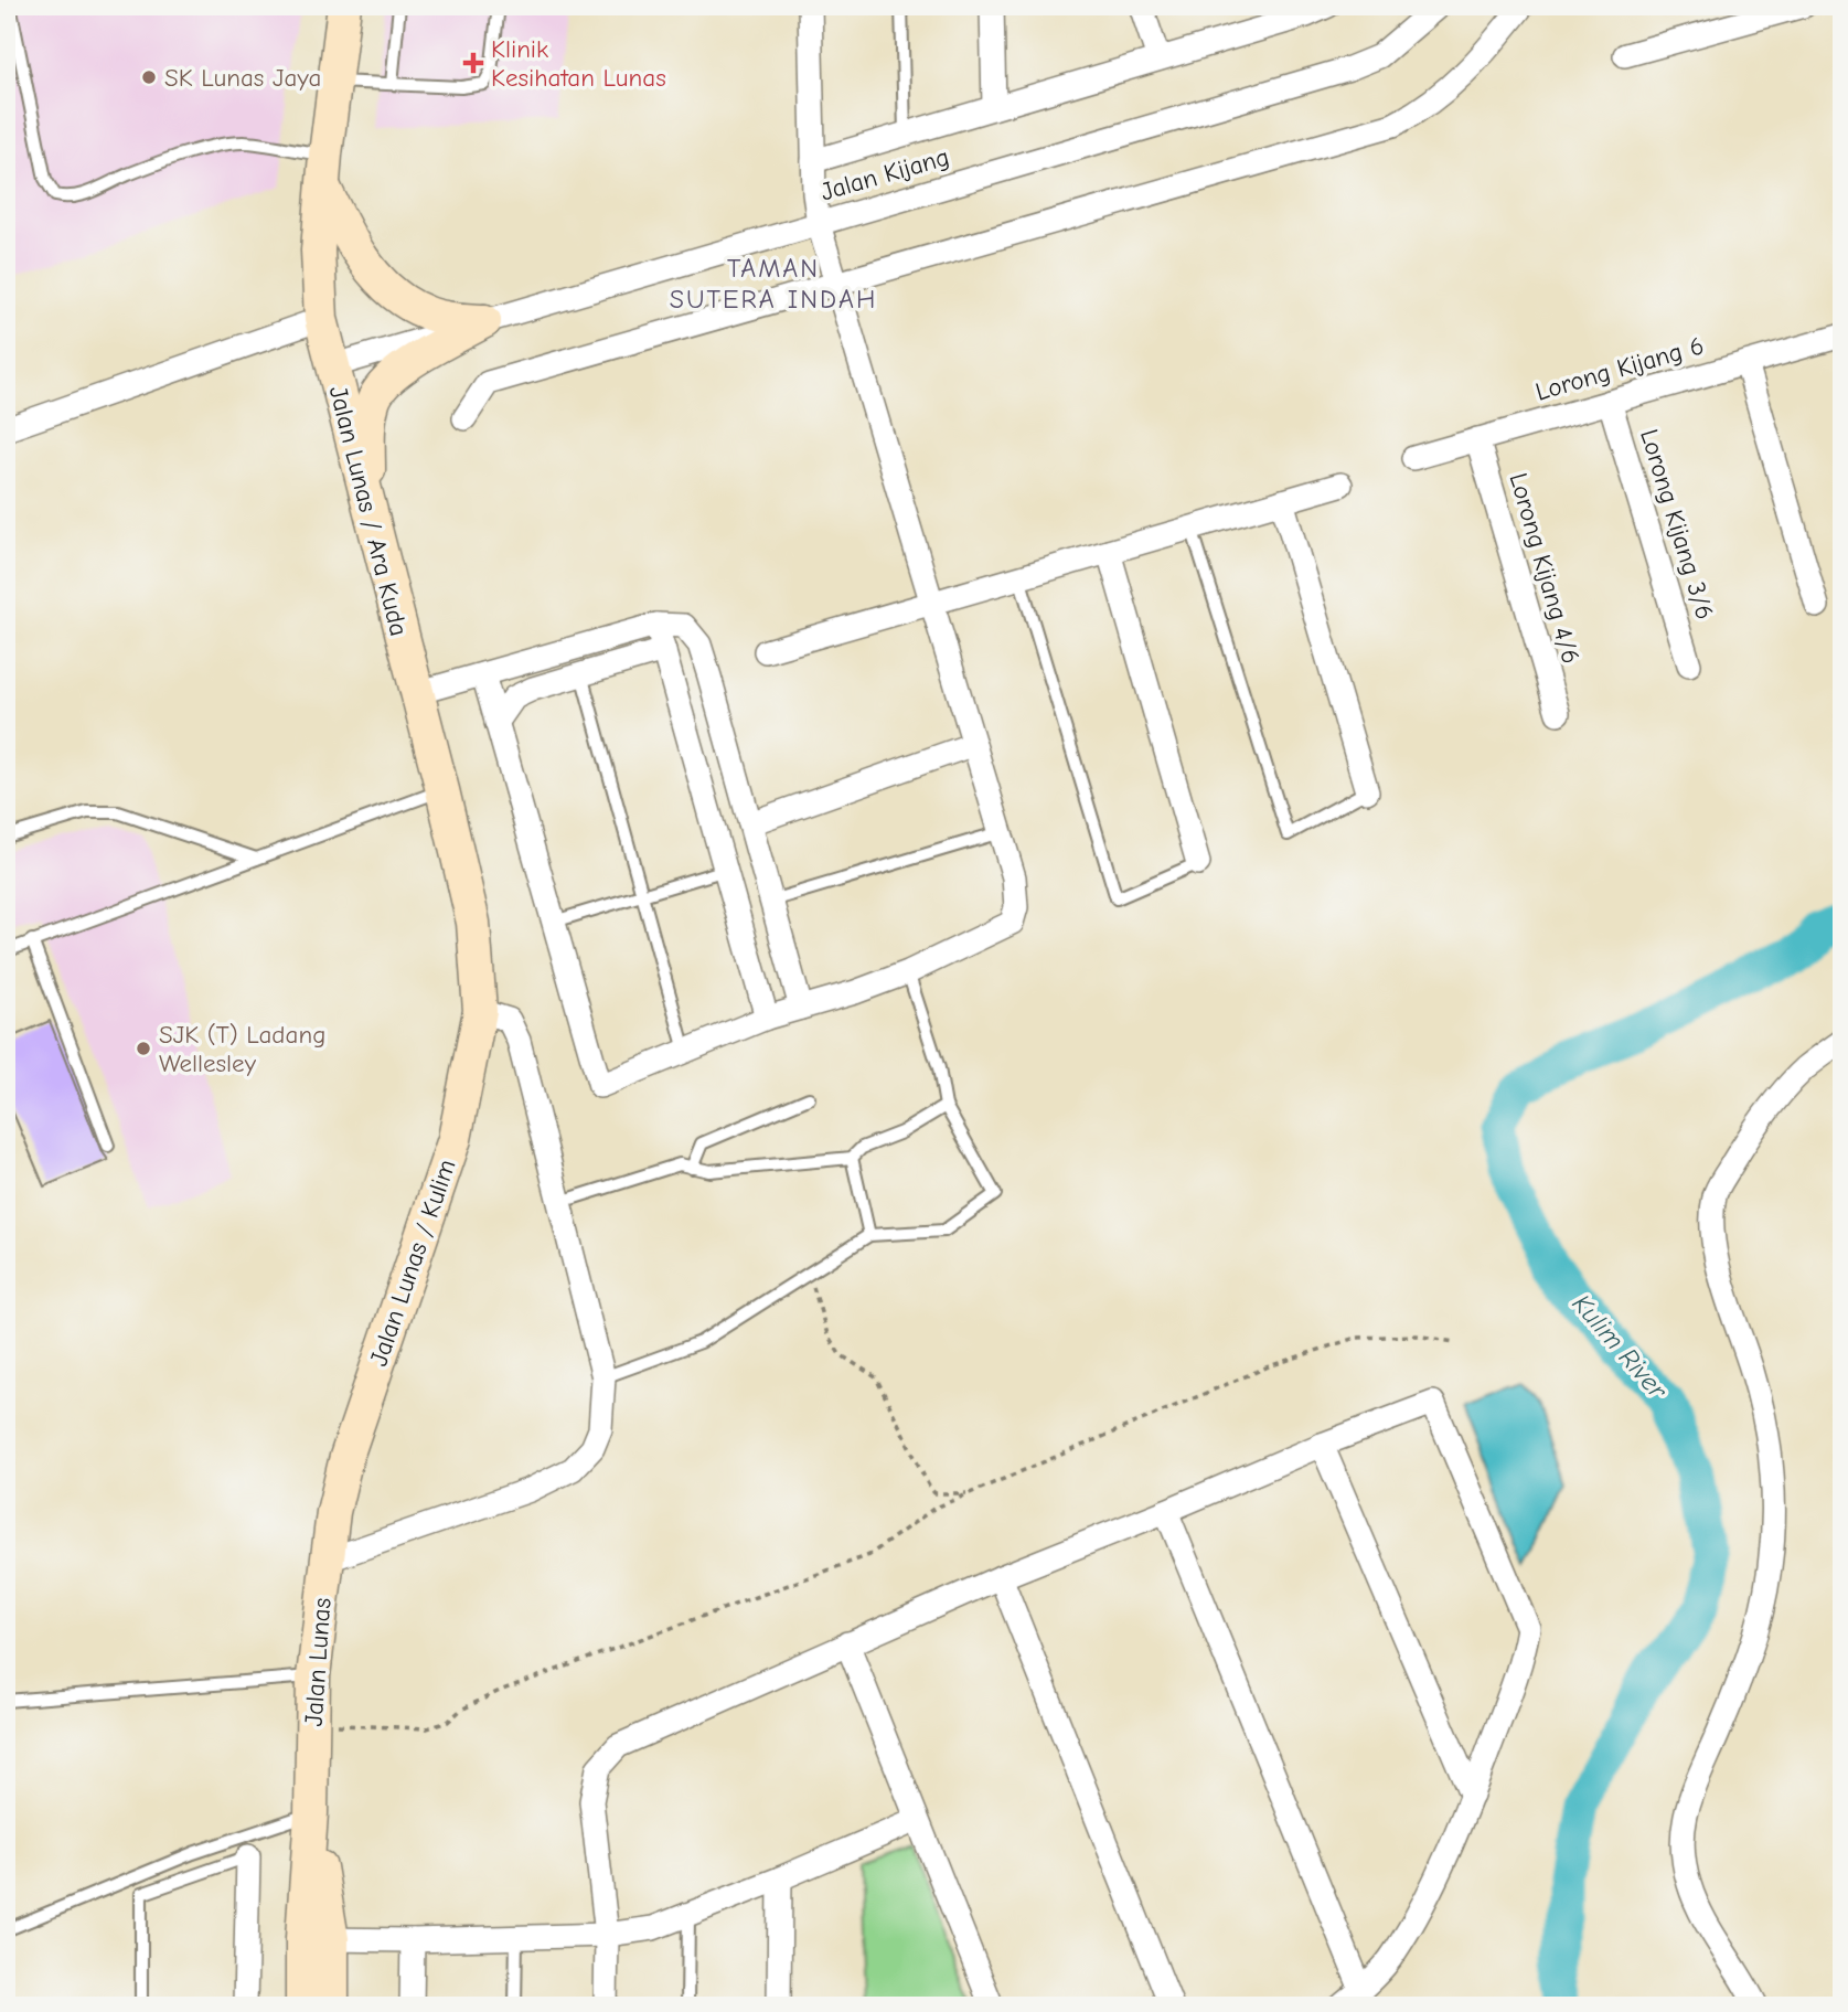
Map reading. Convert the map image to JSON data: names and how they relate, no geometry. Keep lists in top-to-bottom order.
{
  "streets": {
    "main road": ["Jalan Lunas / Ara Kuda", "Jalan Lunas / Kulim", "Jalan Lunas"],
    "street": [
      "Jalan Kijang",
      "Lorong Kijang 6",
      "Lorong Kijang 3/6",
      "Lorong Kijang 4/6"
    ]
  },
  "crossings": [
    ["Jalan Kijang", "Jalan Lunas / Ara Kuda"],
    ["Lorong Kijang 6", "Lorong Kijang 3/6"],
    ["Lorong Kijang 6", "Lorong Kijang 4/6"],
    ["Jalan Lunas / Ara Kuda", "Jalan Lunas / Kulim"],
    ["Jalan Lunas / Kulim", "Jalan Lunas"]
  ],
  "districts": ["TAMAN SUTERA INDAH"],
  "water": ["Kulim River"],
  "places": {
    "health": ["Klinik Kesihatan Lunas"],
    "other": ["SK Lunas Jaya", "SJK (T) Ladang Wellesley"]
  }
}
